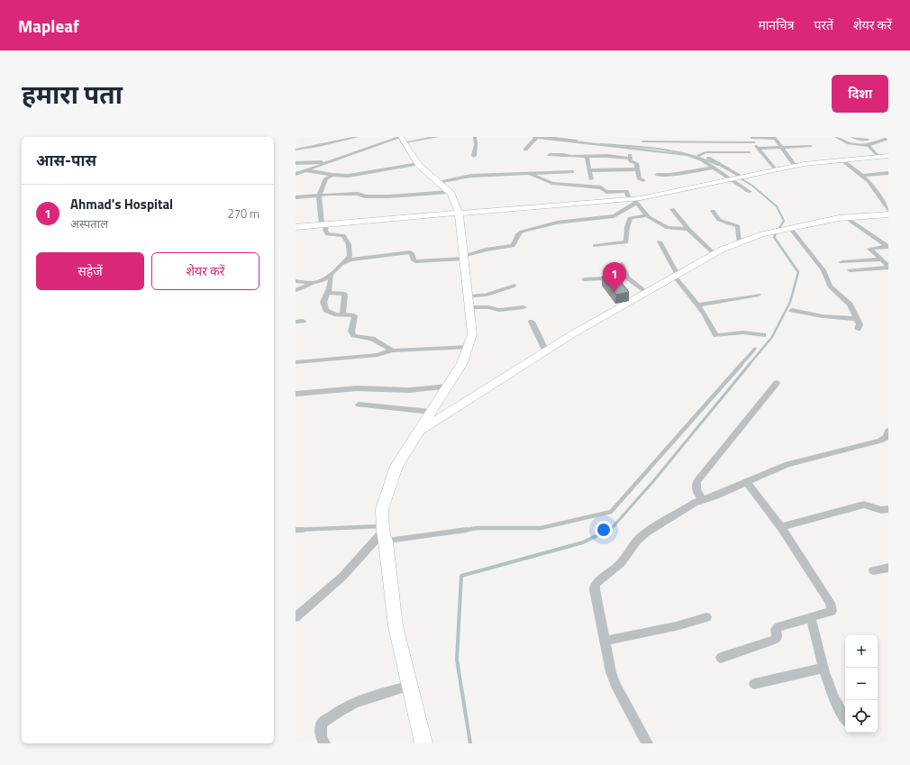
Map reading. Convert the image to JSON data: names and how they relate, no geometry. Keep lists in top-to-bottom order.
{
  "page": {
    "header": "Mapleaf",
    "nav": ["मानचित्र", "परतें", "शेयर करें"],
    "title": "हमारा पता",
    "buttons": [
      "दिशा",
      ["सहेजें", "शेयर करें"]
    ],
    "heading": "आस-पास",
    "list": [
      {
        "mark": "1",
        "name": "Ahmad's Hospital",
        "note": "अस्पताल",
        "value": "270 m"
      }
    ],
    "pins": "1",
    "map_buttons": ["+", "−"]
  }
}
